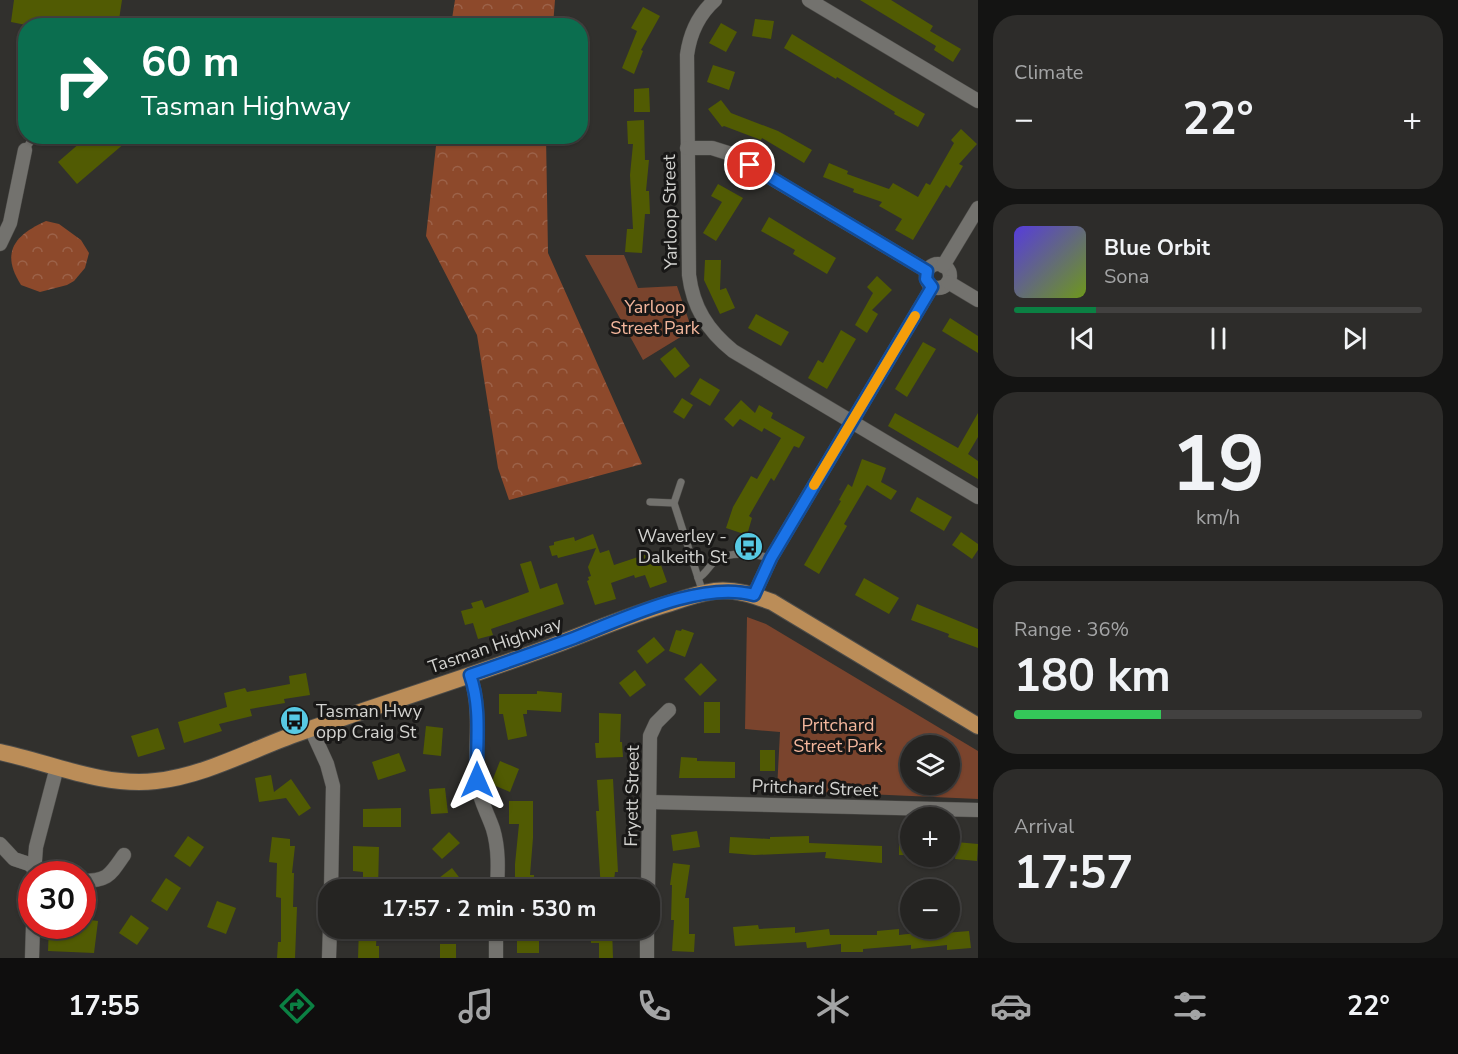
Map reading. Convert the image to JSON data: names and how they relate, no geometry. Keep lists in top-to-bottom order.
{
  "streets": {
    "highway": ["Tasman Highway"],
    "street": ["Yarloop Street", "Pritchard Street", "Fryett Street"]
  },
  "crossings": [
    ["Pritchard Street", "Fryett Street"]
  ],
  "parks": ["Yarloop Street Park", "Pritchard Street Park"],
  "places": {
    "bus stop": ["Waverley - Dalkeith St", "Tasman Hwy opp Craig St"]
  },
  "page": {
    "tile": [
      "Climate",
      ["19", "km/h"],
      ["Range · 36%", "180 km"],
      ["Arrival", "17:57"]
    ],
    "turn": ["60 m", "Tasman Highway"],
    "heat": ["−", "22°", "+"],
    "song": ["Blue Orbit", "Sona"],
    "map_buttons": ["+", "−"],
    "limit": "30",
    "trip": "17:57 · 2 min · 530 m",
    "tabs": ["17:55", "22°"]
  }
}
